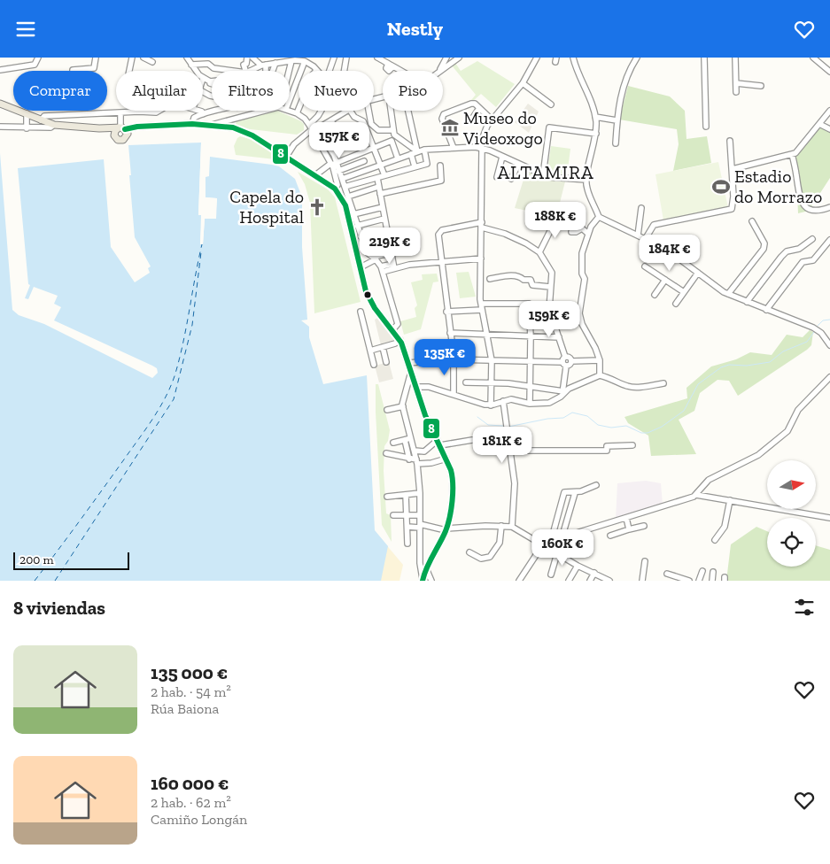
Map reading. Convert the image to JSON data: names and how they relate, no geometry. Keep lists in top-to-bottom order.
{
  "districts": ["ALTAMIRA"],
  "places": {
    "museum": ["Museo do Videoxogo"],
    "sports": ["Estadio do Morrazo"],
    "church": ["Capela do Hospital"]
  },
  "lines": ["transit line 8"],
  "scale_bar": "200 m",
  "north": "right",
  "page": {
    "header": "Nestly",
    "chip": [
      "Comprar",
      "Alquilar",
      "Filtros",
      "Nuevo",
      "Piso"
    ],
    "price": [
      "157K €",
      "188K €",
      "219K €",
      "184K €",
      "159K €",
      "135K €",
      "181K €",
      "160K €"
    ],
    "scale": "200 m",
    "heading": "8 viviendas",
    "list": [
      {
        "name": "135 000 €",
        "note": "2 hab. · 54 m² · Rúa Baiona"
      },
      {
        "name": "160 000 €",
        "note": "2 hab. · 62 m² · Camiño Longán"
      }
    ]
  }
}
